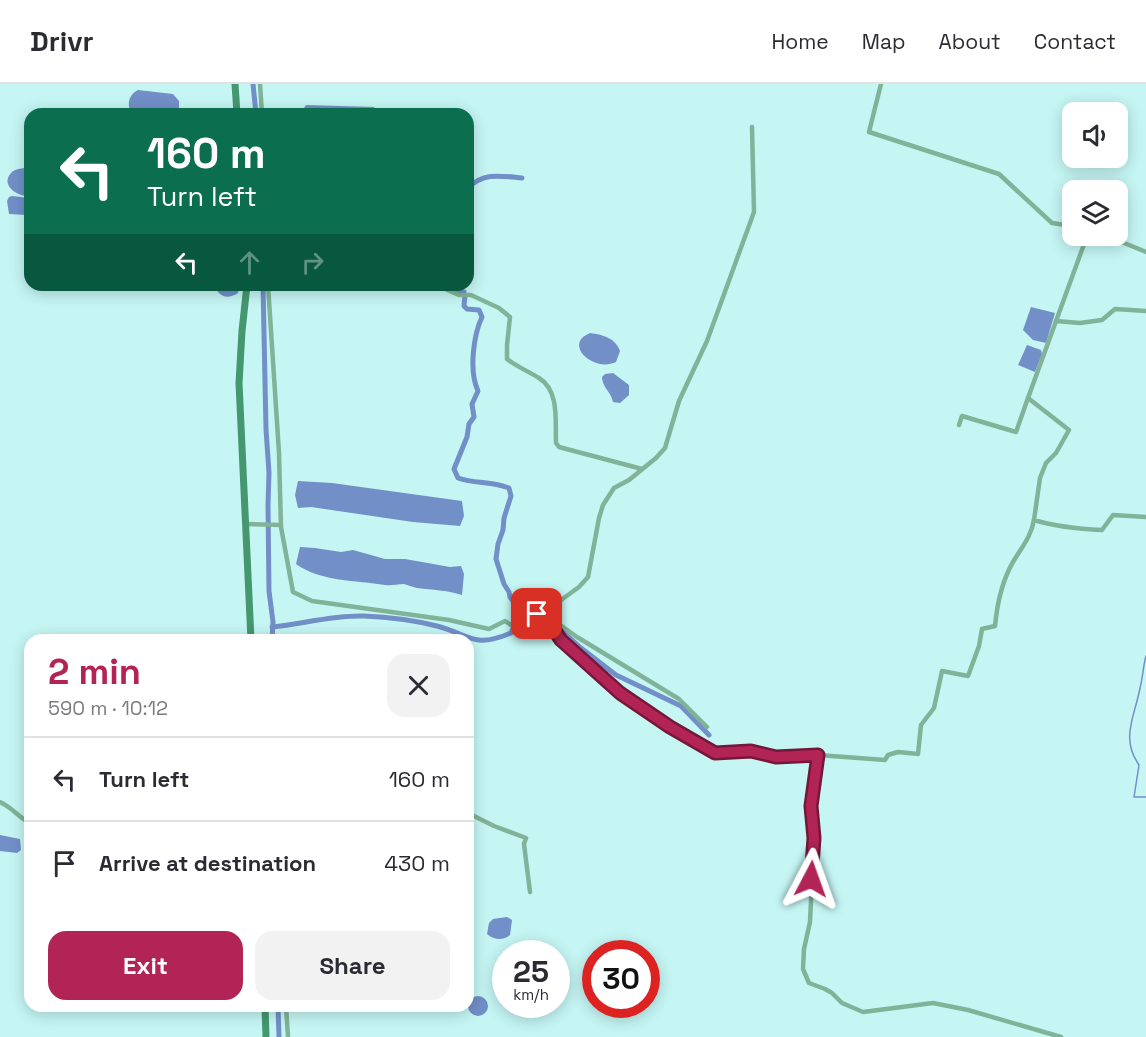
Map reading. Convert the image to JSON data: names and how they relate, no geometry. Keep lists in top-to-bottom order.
{
  "page": {
    "header": "Drivr",
    "nav": [
      "Home",
      "Map",
      "About",
      "Contact"
    ],
    "turn": ["160 m", "Turn left"],
    "heading": ["2 min", "590 m · 10:12"],
    "list": [
      {
        "name": "Turn left",
        "value": "160 m"
      },
      {
        "name": "Arrive at destination",
        "value": "430 m"
      }
    ],
    "buttons": ["Exit", "Share"],
    "speed": "25 km/h",
    "limit": "30"
  }
}
